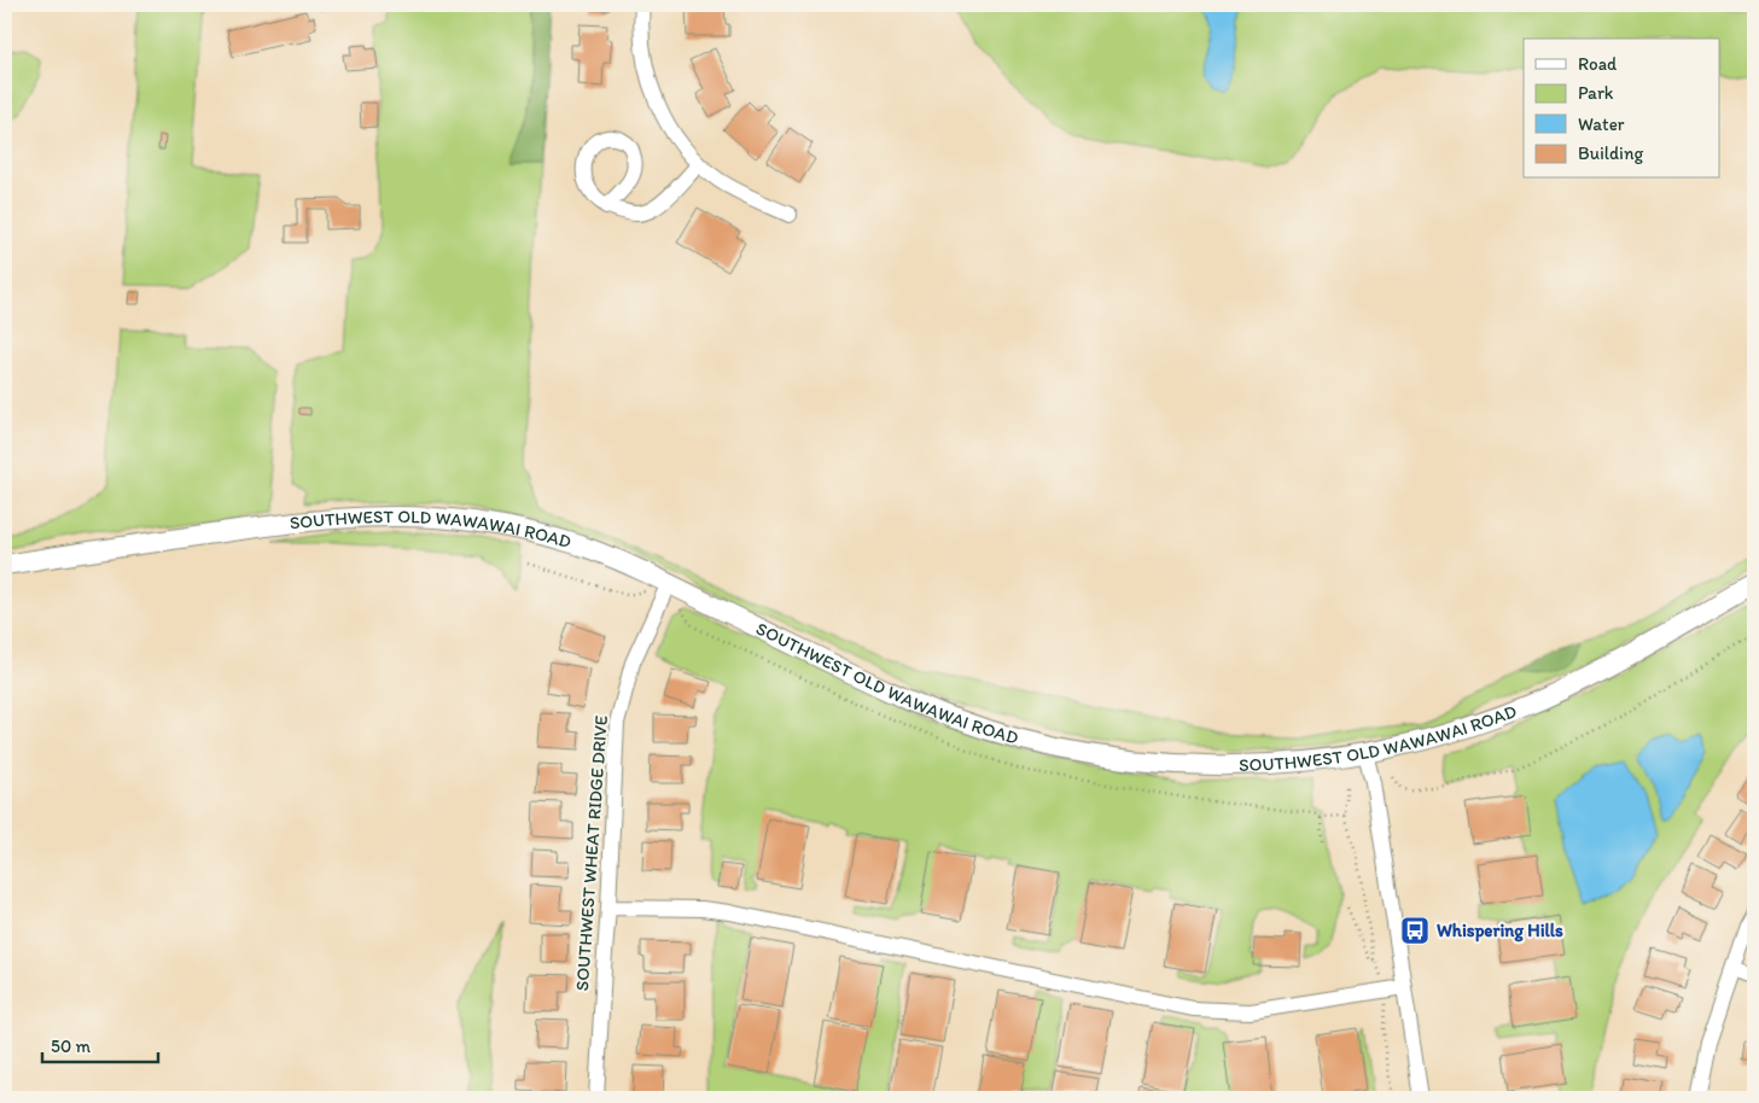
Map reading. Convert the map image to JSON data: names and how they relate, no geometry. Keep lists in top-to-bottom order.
{
  "streets": {
    "main road": ["SOUTHWEST OLD WAWAWAI ROAD"],
    "street": ["SOUTHWEST WHEAT RIDGE DRIVE"]
  },
  "crossings": [
    ["SOUTHWEST OLD WAWAWAI ROAD", "SOUTHWEST WHEAT RIDGE DRIVE"]
  ],
  "places": {
    "bus stop": ["Whispering Hills"]
  },
  "legend": [
    "Road",
    "Park",
    "Water",
    "Building"
  ],
  "scale_bar": "50 m"
}
